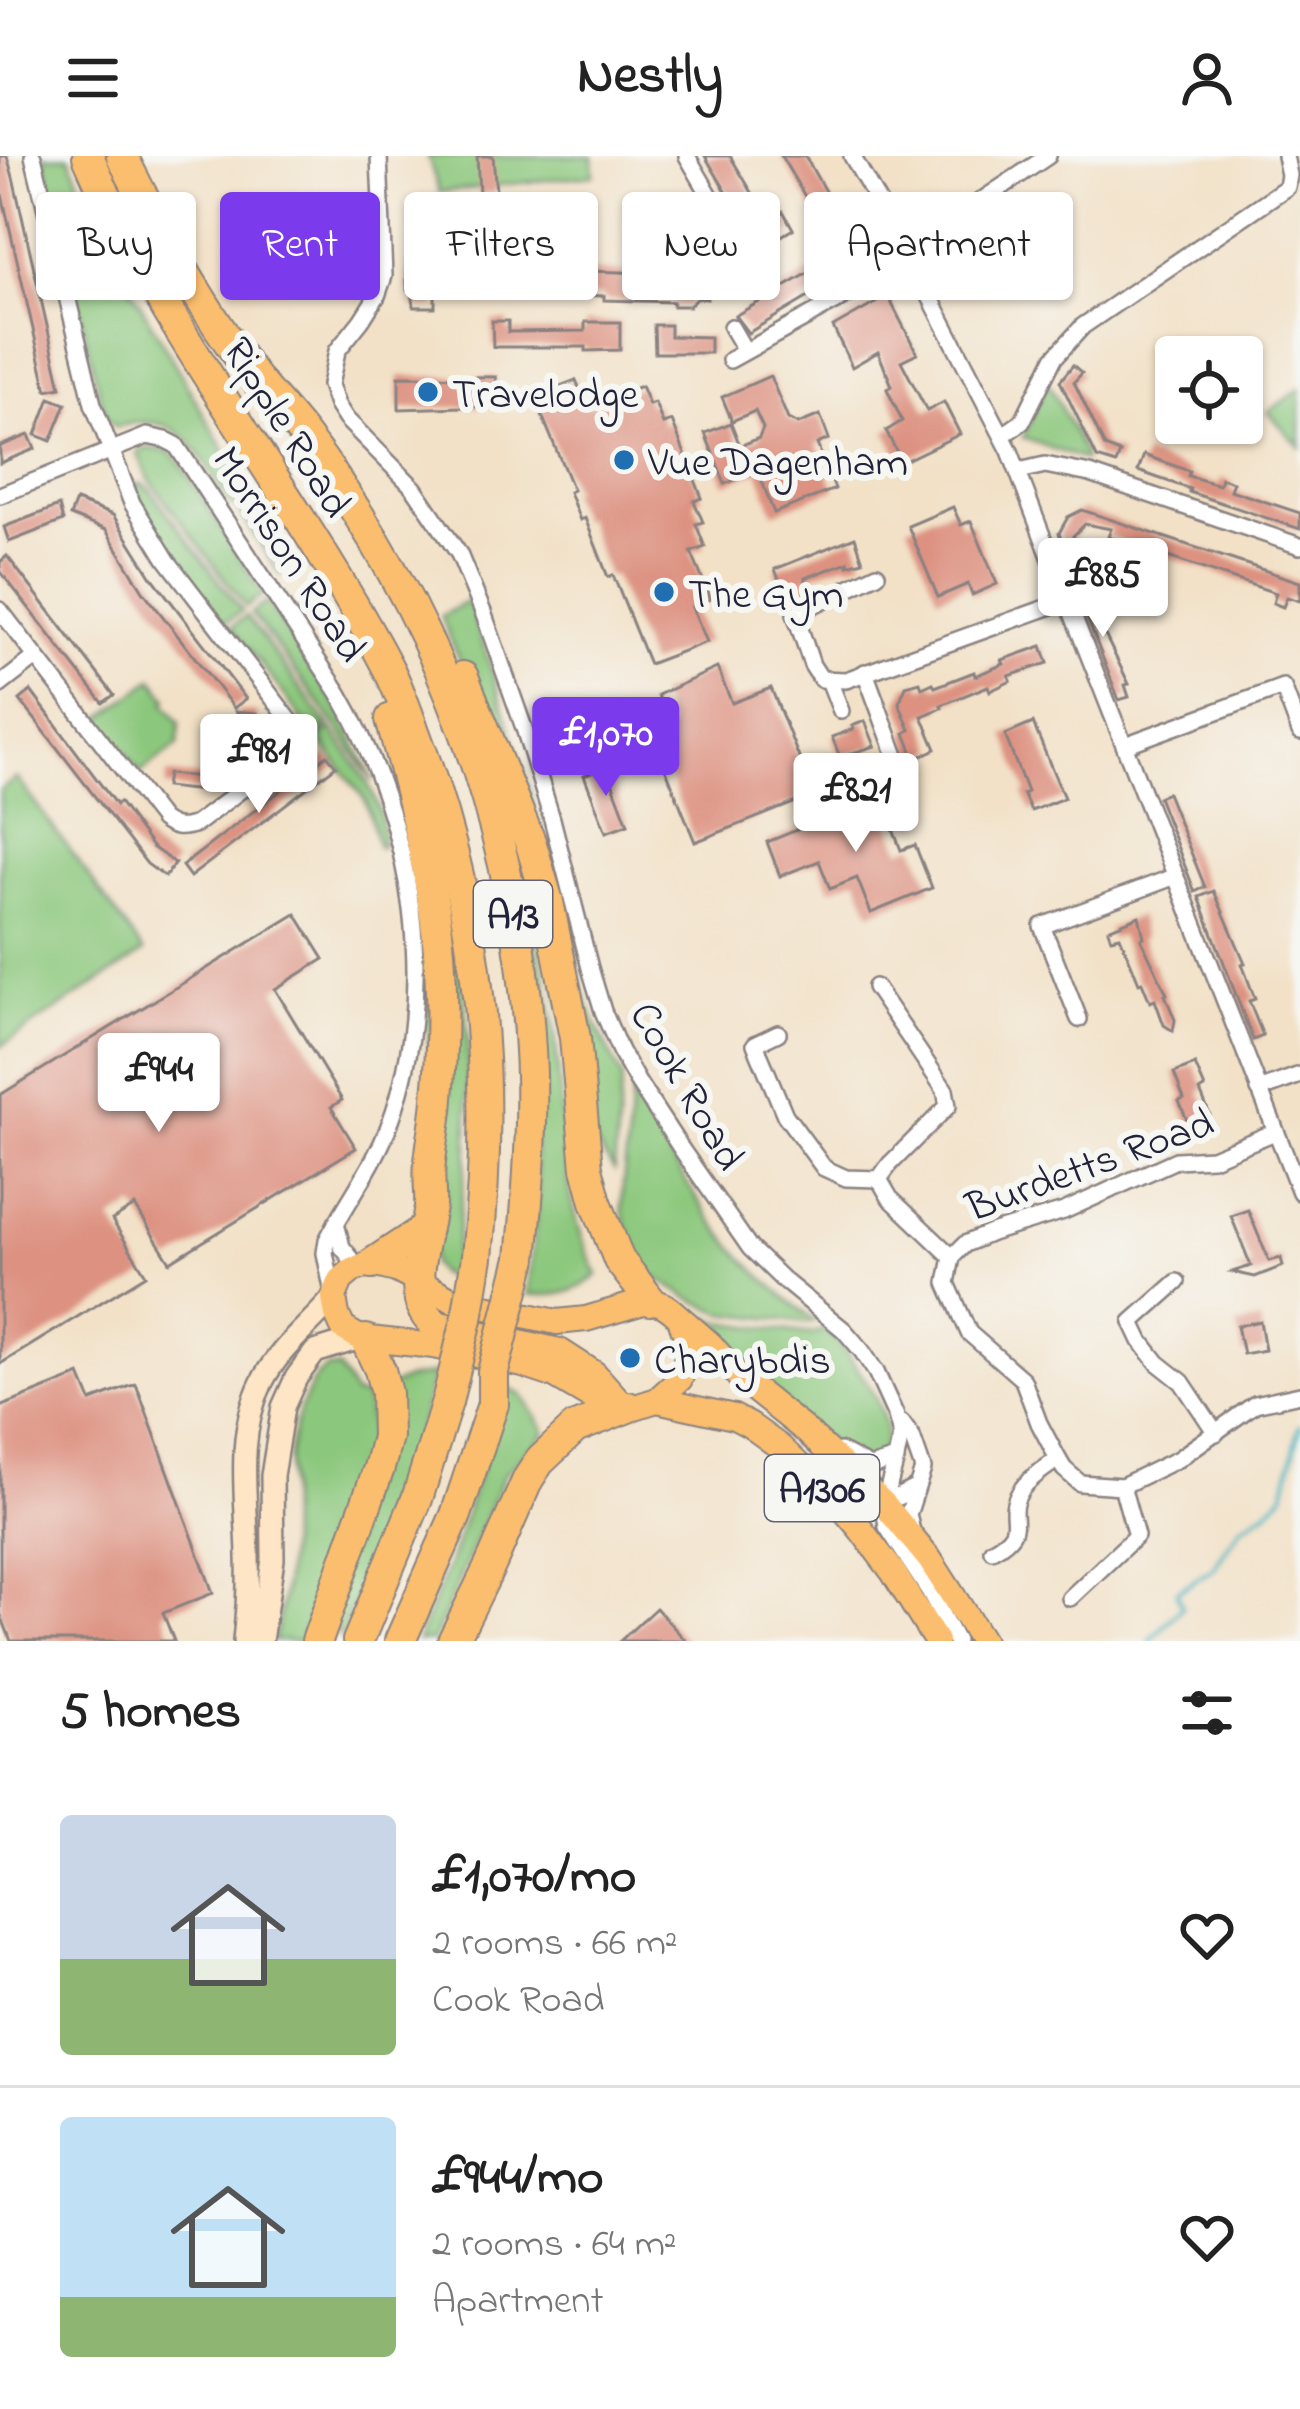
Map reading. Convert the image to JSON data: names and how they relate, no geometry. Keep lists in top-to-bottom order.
{
  "streets": {
    "highway": ["Ripple Road", "A13"],
    "main road": ["A1306"],
    "street": ["Morrison Road", "Cook Road", "Burdetts Road"]
  },
  "crossings": [
    ["Ripple Road", "A13"],
    ["Cook Road", "A1306"]
  ],
  "places": [
    "Travelodge",
    "Vue Dagenham",
    "The Gym",
    "Charybdis"
  ],
  "page": {
    "header": "Nestly",
    "chip": [
      "Buy",
      "Rent",
      "Filters",
      "New",
      "Apartment"
    ],
    "price": [
      "£885",
      "£1,070",
      "£981",
      "£821",
      "£944"
    ],
    "heading": "5 homes",
    "list": [
      {
        "name": "£1,070/mo",
        "note": "2 rooms · 66 m² · Cook Road"
      },
      {
        "name": "£944/mo",
        "note": "2 rooms · 64 m² · Apartment"
      }
    ]
  }
}
